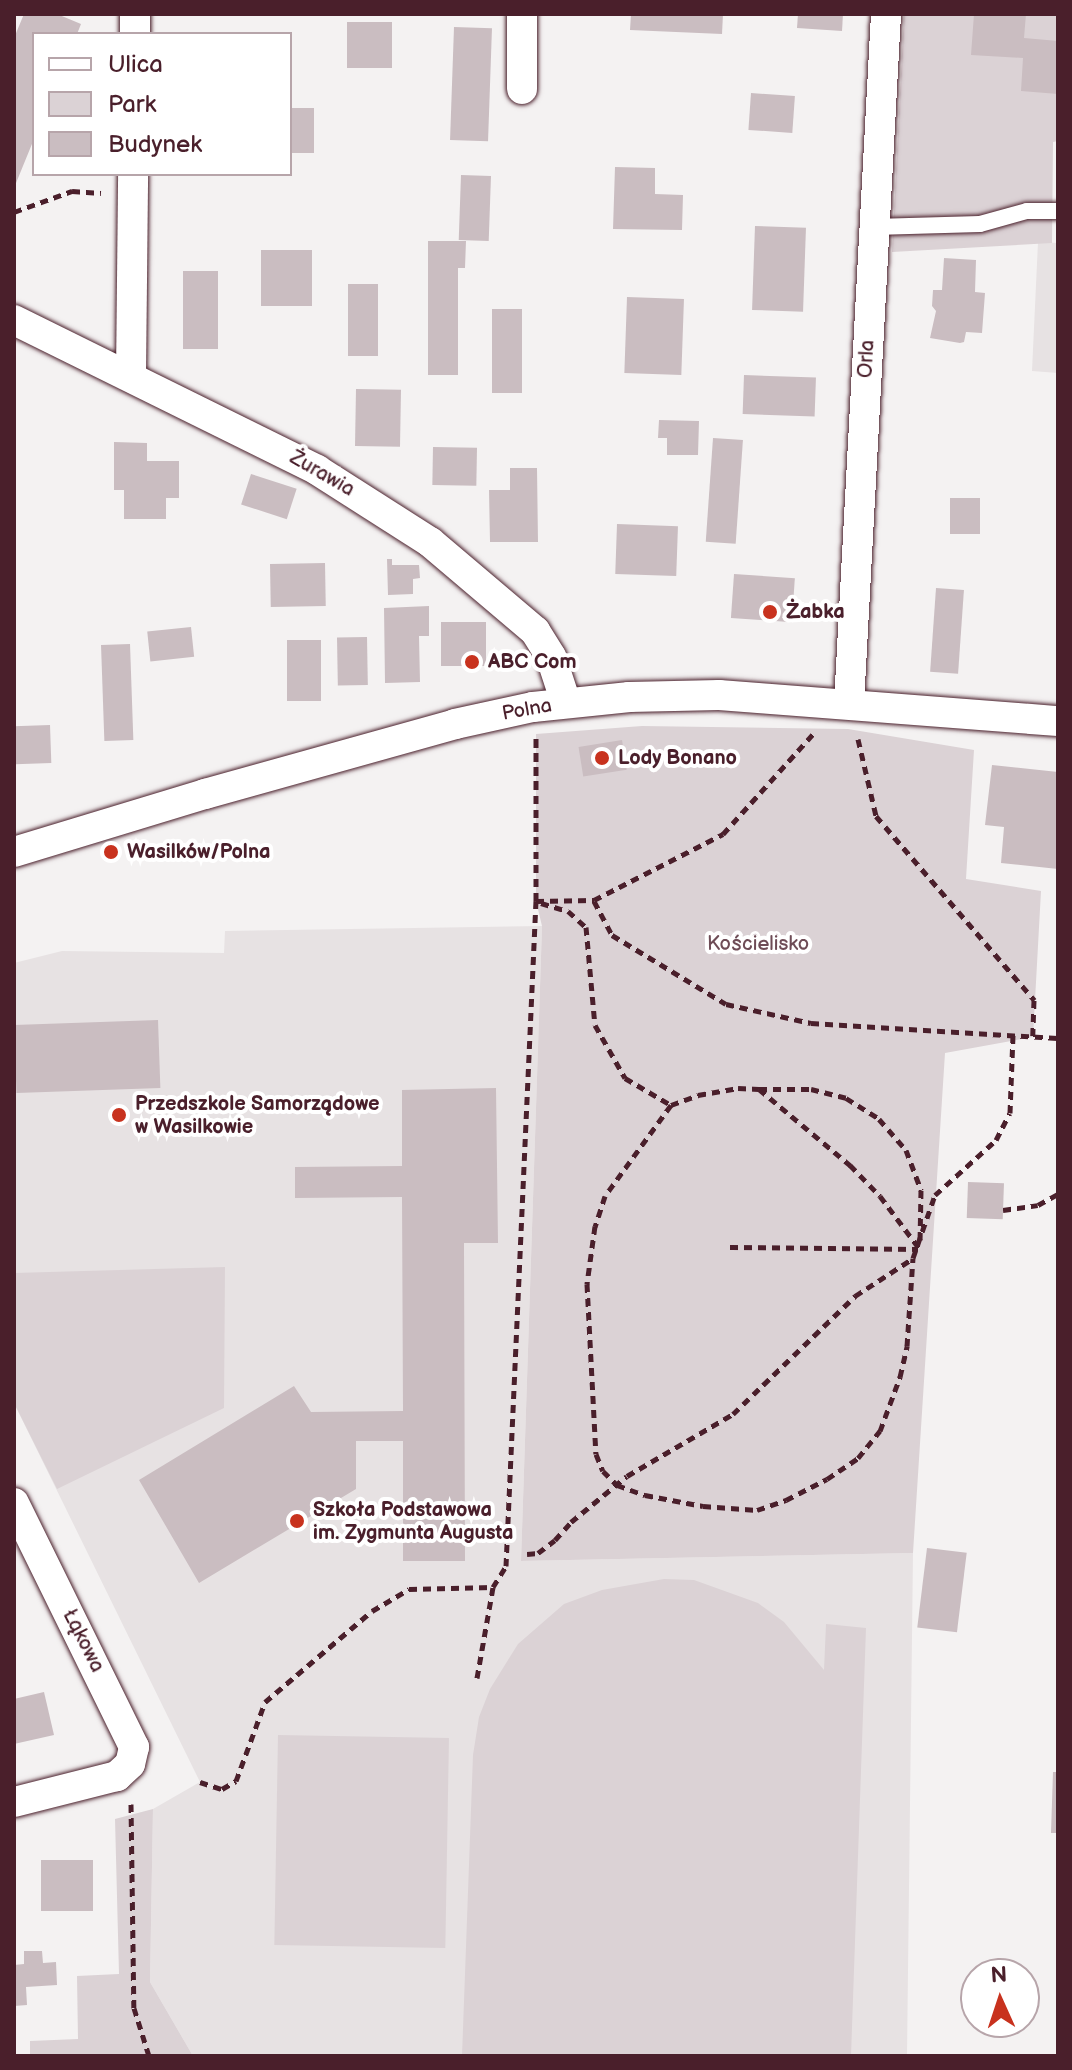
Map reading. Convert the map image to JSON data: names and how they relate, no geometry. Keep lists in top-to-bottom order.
{
  "streets": {
    "street": [
      "Orla",
      "Żurawia",
      "Polna",
      "Łąkowa"
    ]
  },
  "crossings": [
    ["Orla", "Polna"],
    ["Żurawia", "Polna"]
  ],
  "parks": ["Kościelisko"],
  "places": [
    "Żabka",
    "ABC Com",
    "Lody Bonano",
    "Wasilków/Polna",
    "Przedszkole Samorządowe w Wasilkowie",
    "Szkoła Podstawowa im. Zygmunta Augusta"
  ],
  "legend": ["Ulica", "Park", "Budynek"],
  "north": "top"
}
